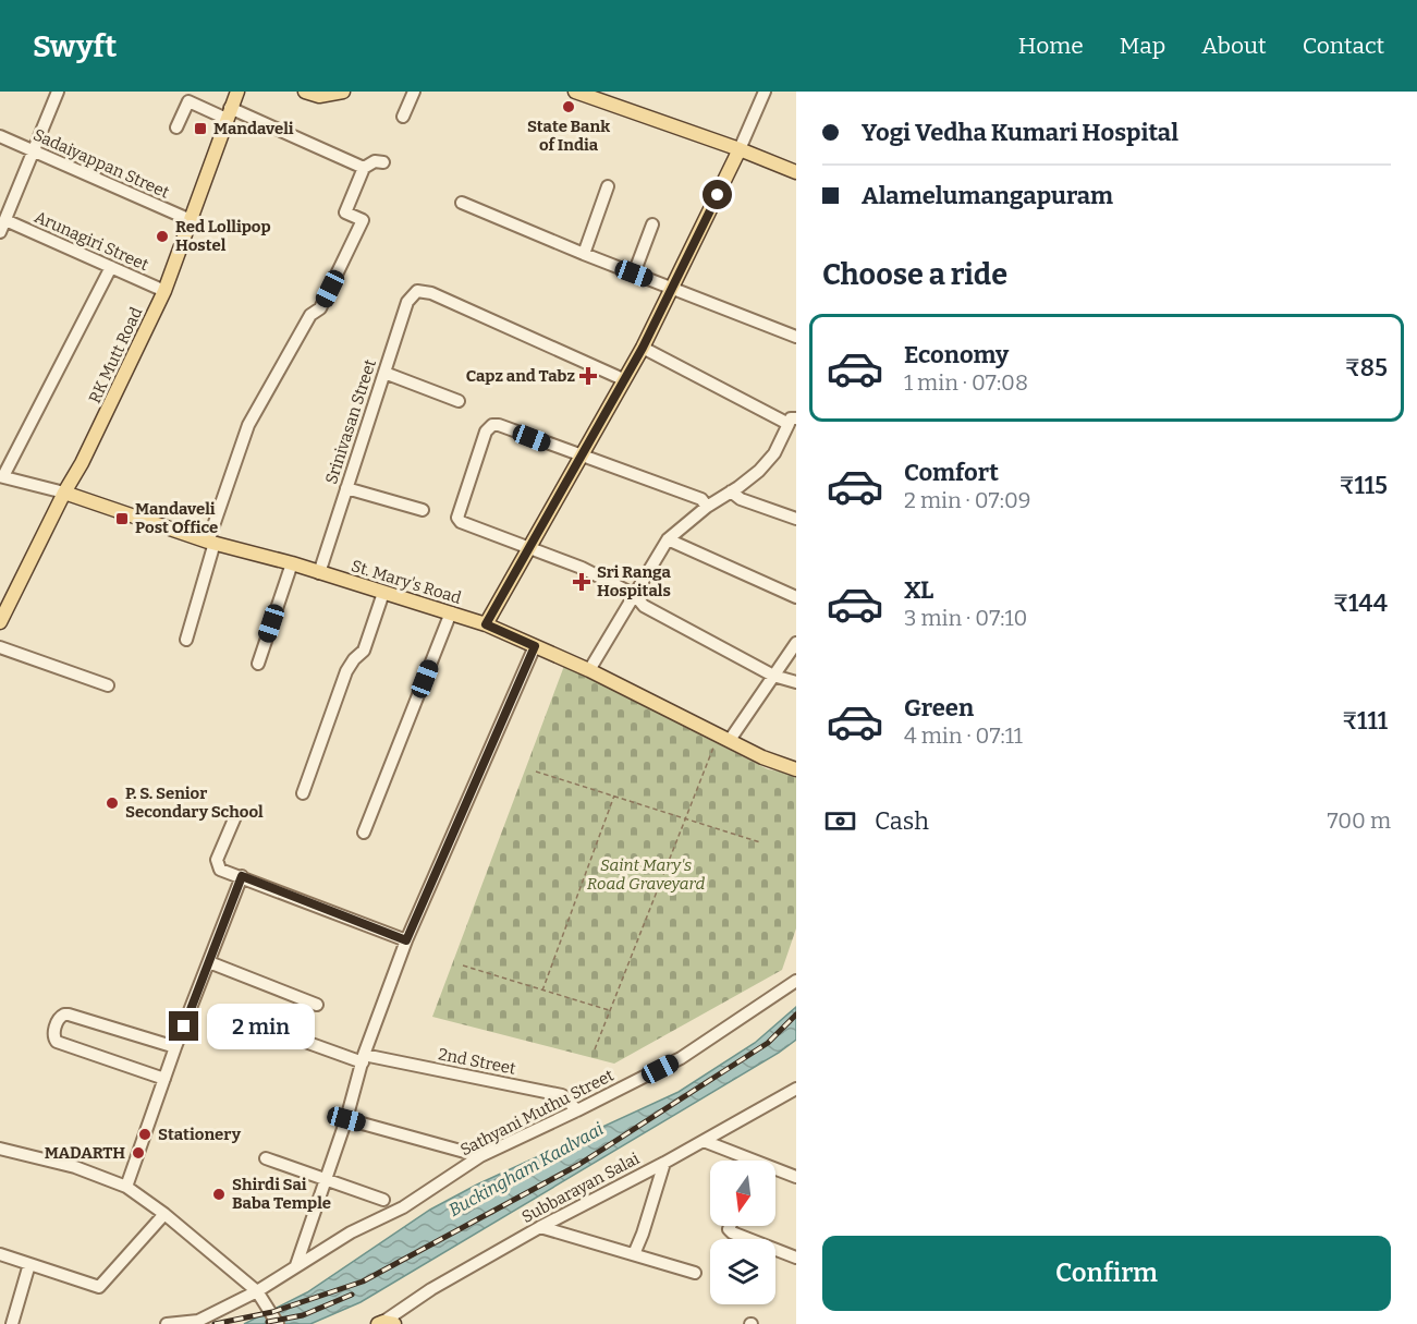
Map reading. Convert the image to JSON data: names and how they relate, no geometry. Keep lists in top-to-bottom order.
{
  "streets": {
    "main road": ["RK Mutt Road", "St. Mary's Road"],
    "street": [
      "Sadaiyappan Street",
      "Arunagiri Street",
      "Srinivasan Street",
      "2nd Street",
      "Sathyani Muthu Street",
      "Subbarayan Salai"
    ]
  },
  "crossings": [
    ["Sadaiyappan Street", "RK Mutt Road"],
    ["Arunagiri Street", "RK Mutt Road"],
    ["RK Mutt Road", "St. Mary's Road"],
    ["Srinivasan Street", "St. Mary's Road"],
    ["2nd Street", "Sathyani Muthu Street"]
  ],
  "water": ["Buckingham Kaalvaai"],
  "parks": ["Saint Mary's Road Graveyard"],
  "places": {
    "other": [
      "State Bank of India",
      "Red Lollipop Hostel",
      "P. S. Senior Secondary School",
      "Stationery",
      "MADARTH",
      "Shirdi Sai Baba Temple"
    ],
    "transit": ["Mandaveli", "Mandaveli Post Office"],
    "health": ["Capz and Tabz", "Sri Ranga Hospitals"]
  },
  "north": "bottom",
  "page": {
    "header": "Swyft",
    "nav": [
      "Home",
      "Map",
      "About",
      "Contact"
    ],
    "banner": ["Yogi Vedha Kumari Hospital", "Alamelumangapuram"],
    "heading": "Choose a ride",
    "list": [
      {
        "name": "Economy",
        "note": "1 min · 07:08",
        "value": "₹85"
      },
      {
        "name": "Comfort",
        "note": "2 min · 07:09",
        "value": "₹115"
      },
      {
        "name": "XL",
        "note": "3 min · 07:10",
        "value": "₹144"
      },
      {
        "name": "Green",
        "note": "4 min · 07:11",
        "value": "₹111"
      }
    ],
    "pay": ["Cash", "700 m"],
    "bubble": "2 min",
    "buttons": "Confirm"
  }
}
